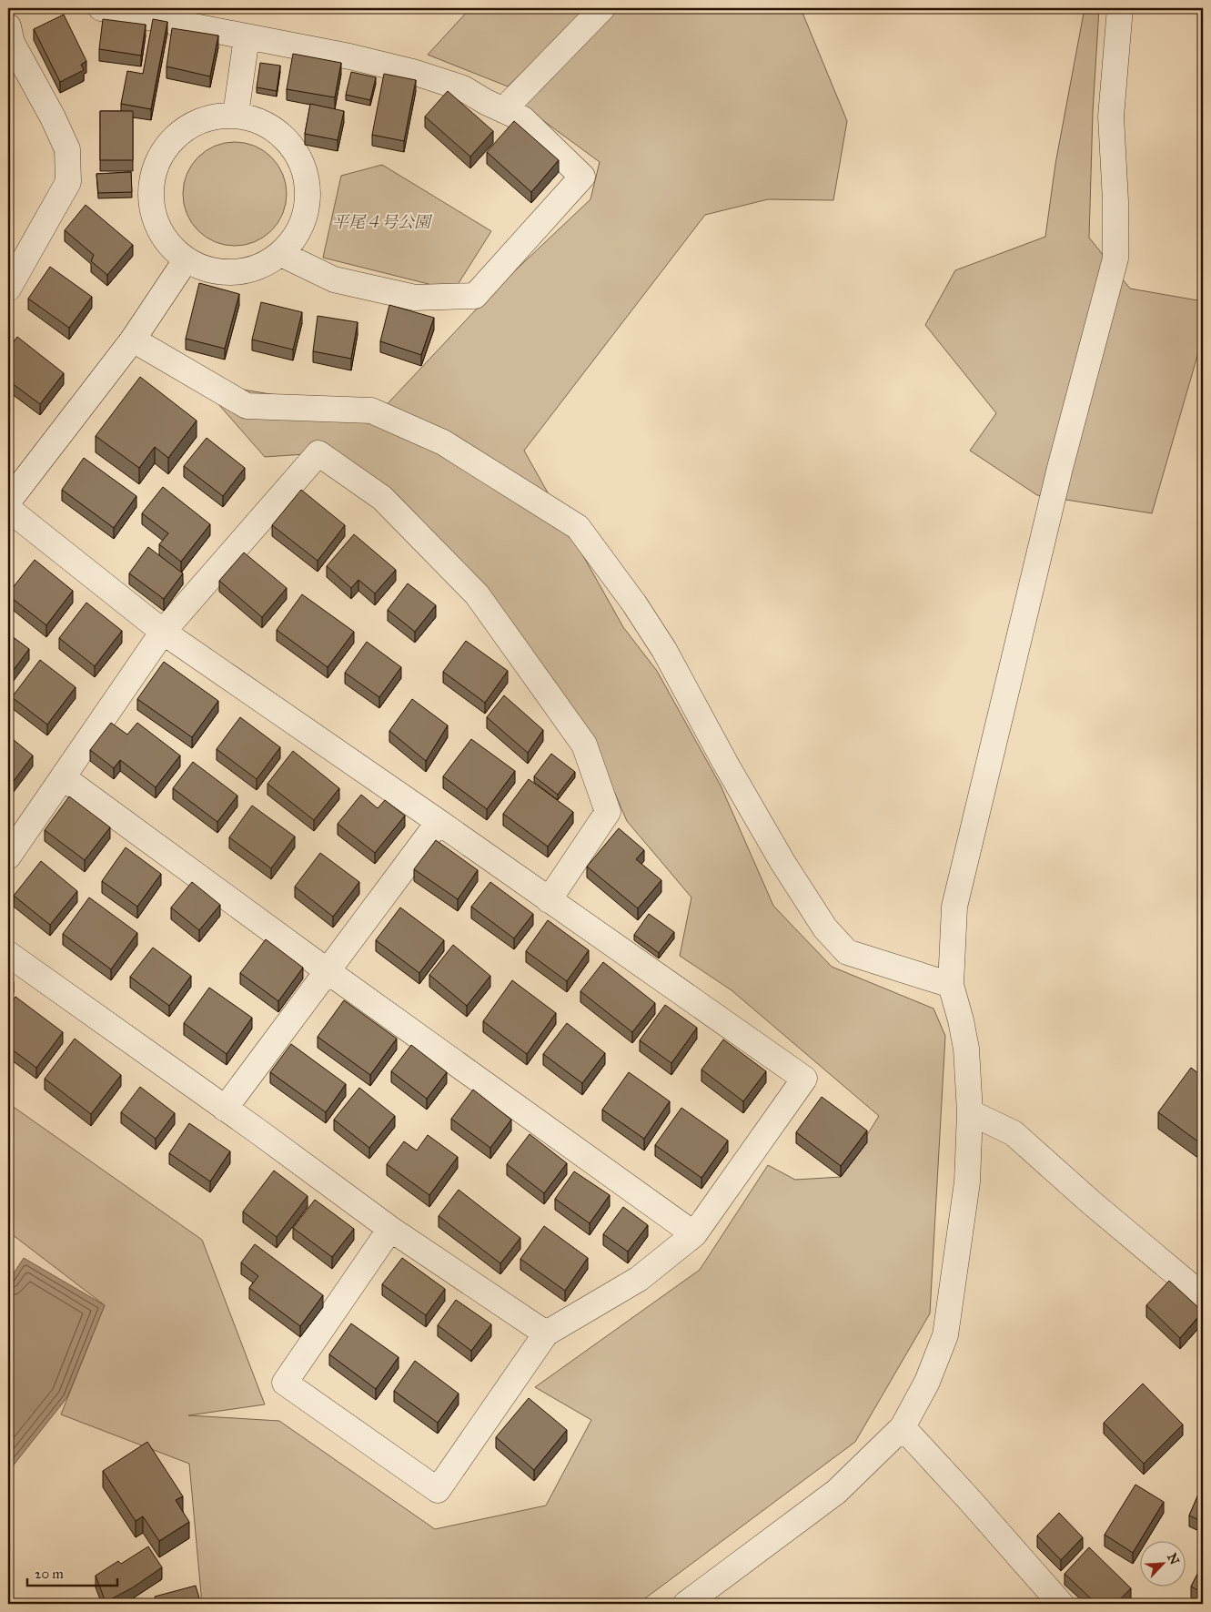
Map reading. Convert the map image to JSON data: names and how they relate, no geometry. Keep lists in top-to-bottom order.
{
  "parks": ["平尾４号公園"],
  "scale_bar": "20 m",
  "north": "top right"
}
